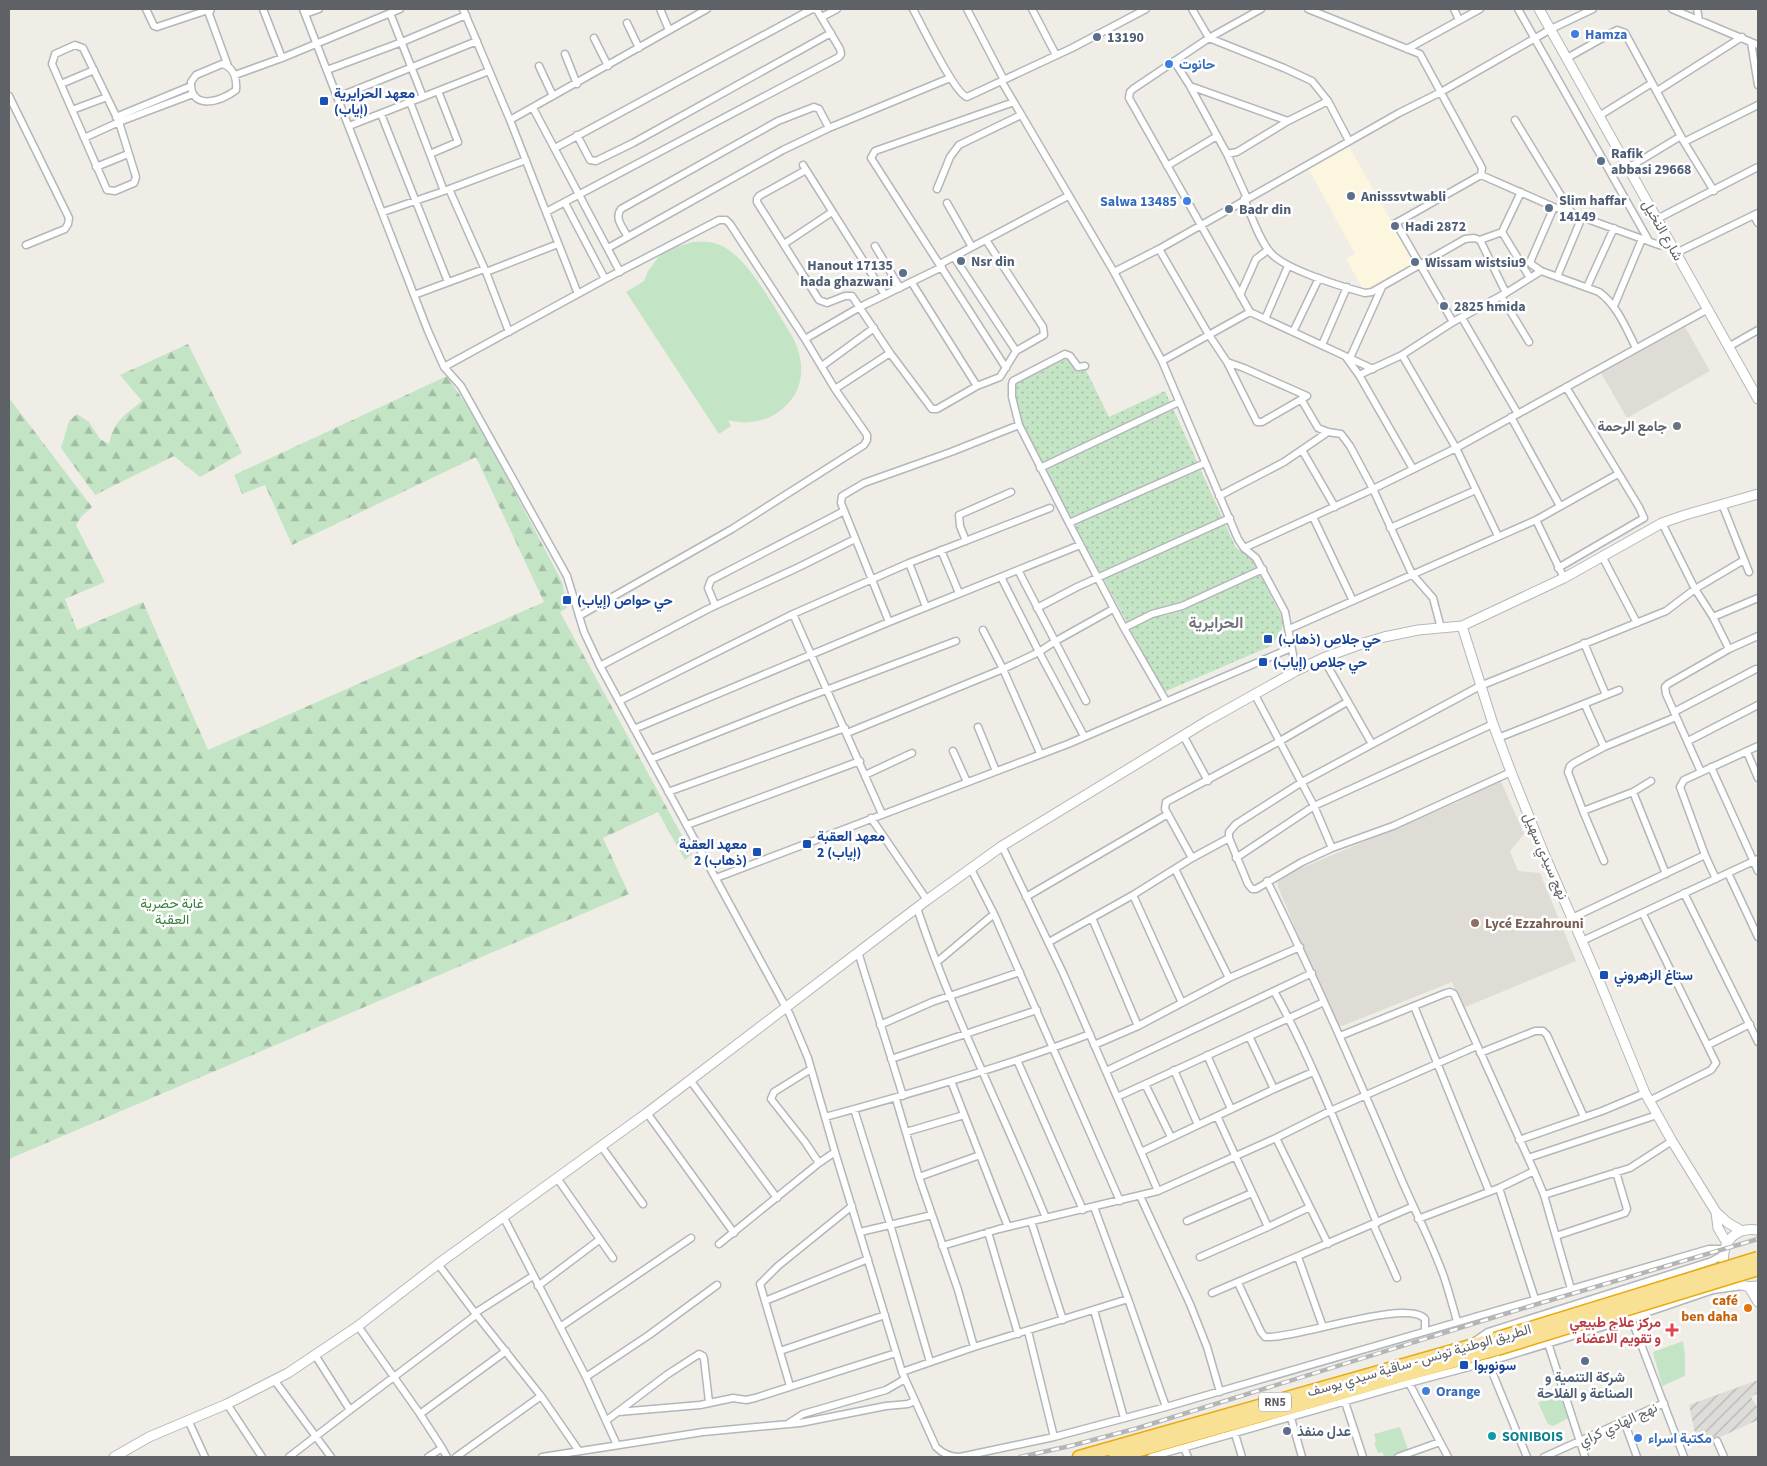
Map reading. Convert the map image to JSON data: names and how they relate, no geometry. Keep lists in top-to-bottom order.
{
  "streets": {
    "highway": ["الطريق الوطنية تونس - ساقية سيدي يوسف", "RN5"],
    "street": ["شارع النخيل", "نهج سيدي سهيل", "نهج الهادي كراي"]
  },
  "districts": ["الحرايرية"],
  "parks": ["غابة حضرية العقبة"],
  "places": {
    "other": [
      "Hamza",
      "13190",
      "حانوت",
      "Rafik abbasi 29668",
      "Anisssvtwabli",
      "Salwa 13485",
      "Slim haffar 14149",
      "Badr din",
      "Hadi 2872",
      "Nsr din",
      "Wissam wistsiu9",
      "Hanout 17135 hada ghazwani",
      "2825 hmida",
      "جامع الرحمة",
      "Lycé Ezzahrouni",
      "café ben daha",
      "شركة التنمية و الصناعة و الفلاحة",
      "Orange",
      "عدل منفذ",
      "SONIBOIS",
      "مكتبة اسراء"
    ],
    "transit": [
      "معهد الحرايرية (إياب)",
      "حي حواص (إياب)",
      "حي جلاص (ذهاب)",
      "حي جلاص (إياب)",
      "معهد العقبة 2 (إياب)",
      "معهد العقبة 2 (ذهاب)",
      "ستاغ الزهروني",
      "سونوبوا"
    ],
    "health": ["مركز علاج طبيعي و تقويم الاعضاء"]
  }
}
